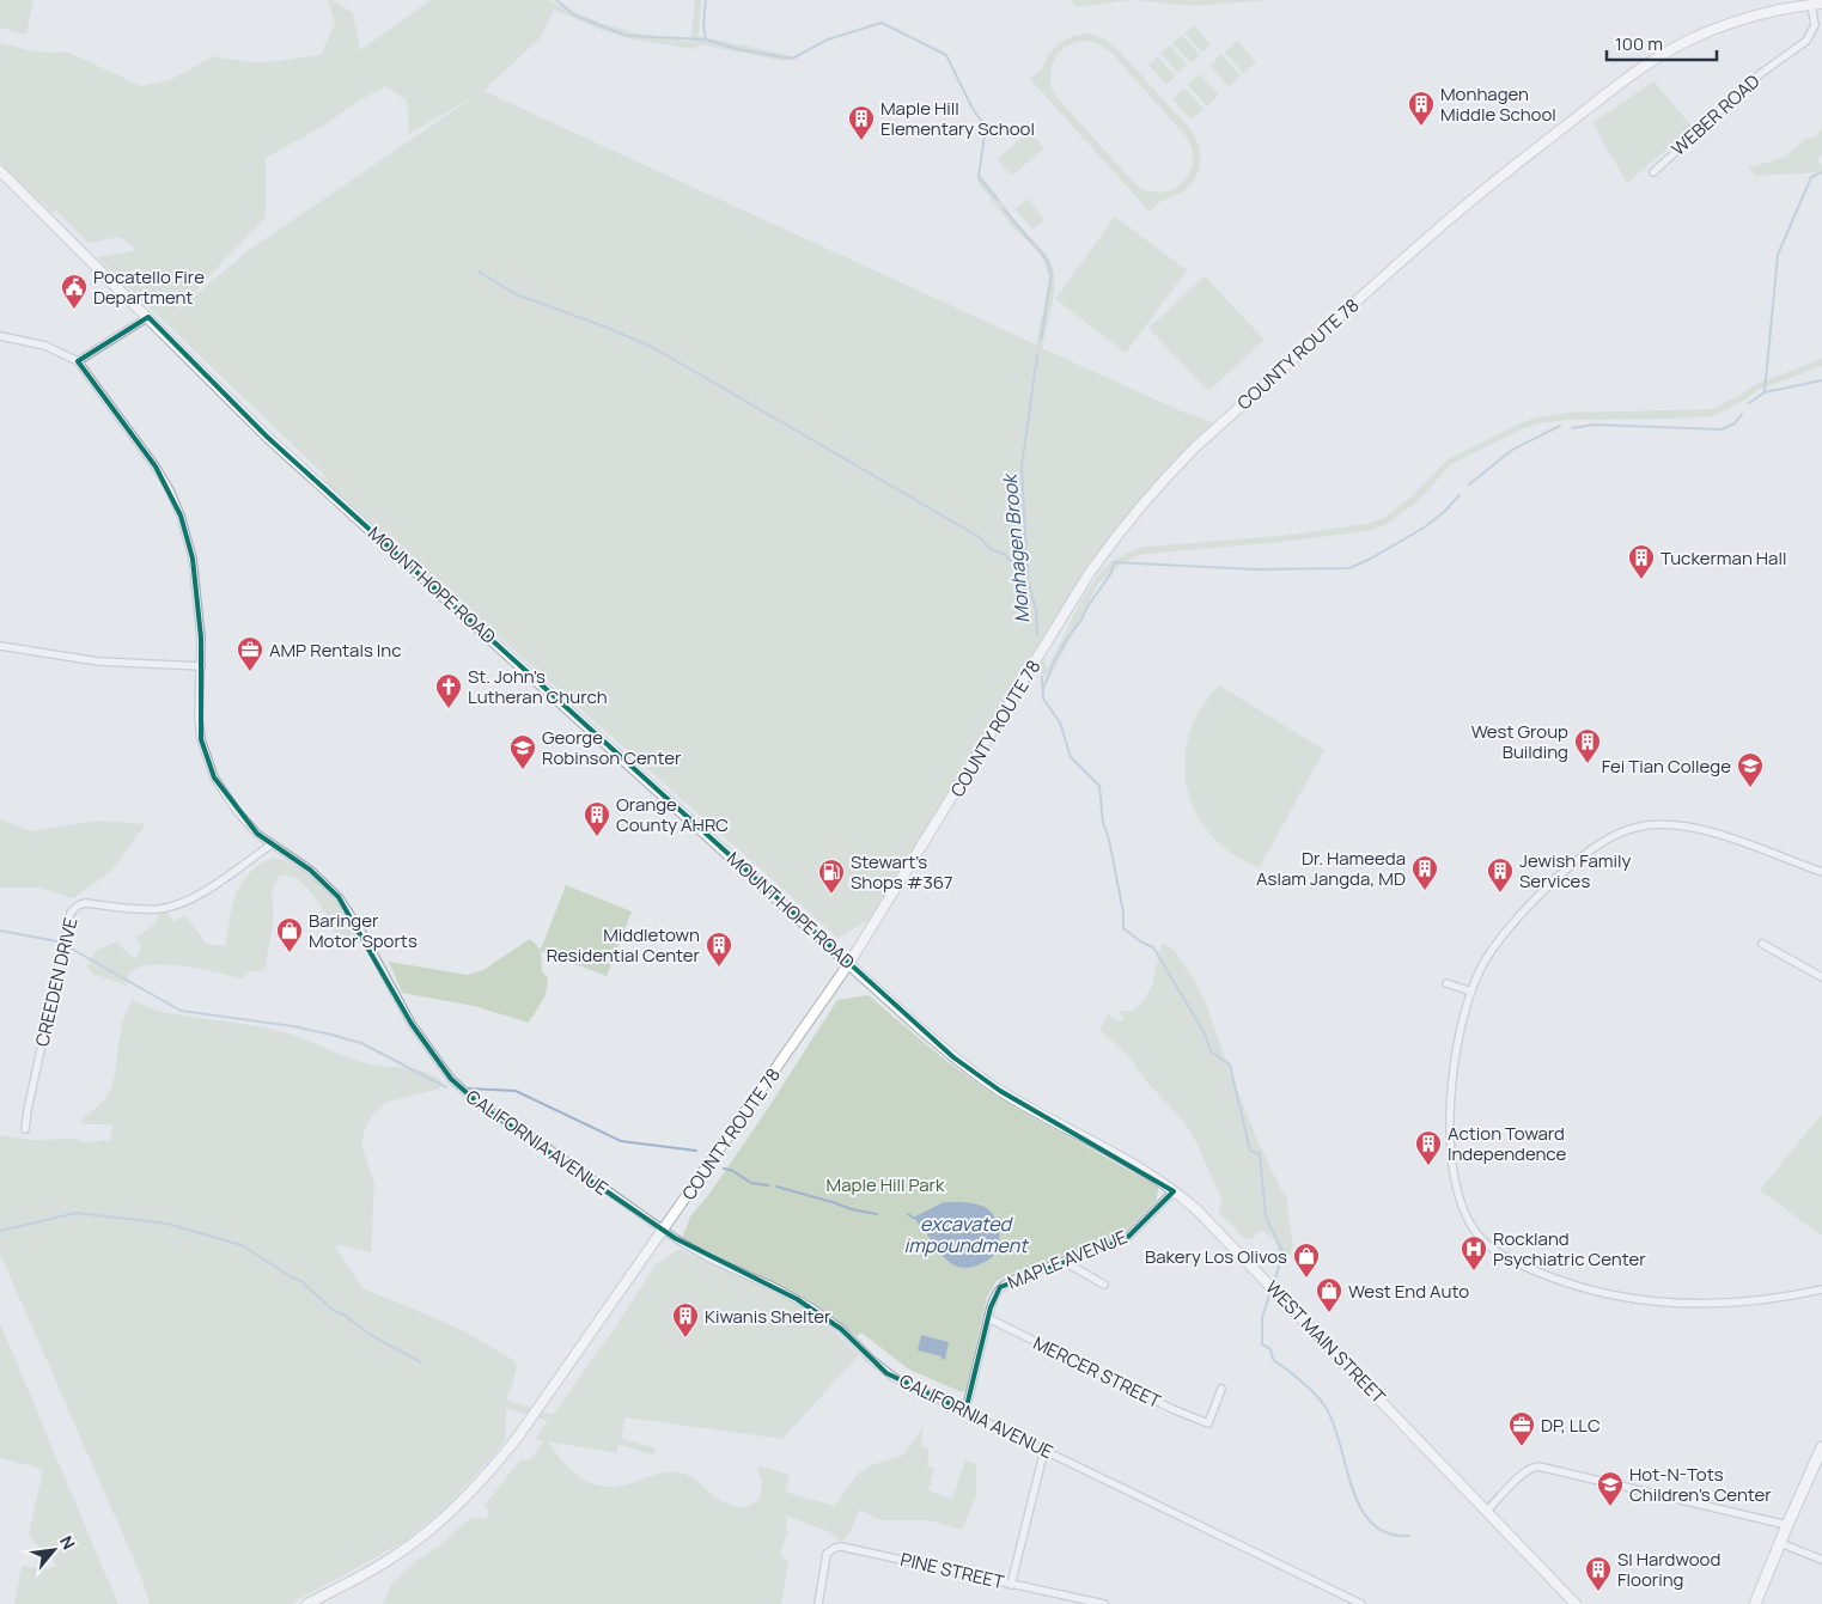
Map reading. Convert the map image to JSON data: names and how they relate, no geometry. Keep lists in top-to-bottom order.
{
  "streets": {
    "street": [
      "WEBER ROAD",
      "COUNTY ROUTE 78",
      "MOUNT HOPE ROAD",
      "CREEDEN DRIVE",
      "CALIFORNIA AVENUE",
      "MAPLE AVENUE",
      "WEST MAIN STREET",
      "MERCER STREET",
      "PINE STREET"
    ]
  },
  "crossings": [
    ["WEBER ROAD", "COUNTY ROUTE 78"],
    ["COUNTY ROUTE 78", "MOUNT HOPE ROAD"],
    ["COUNTY ROUTE 78", "CALIFORNIA AVENUE"],
    ["MOUNT HOPE ROAD", "WEST MAIN STREET"],
    ["CREEDEN DRIVE", "CALIFORNIA AVENUE"],
    ["CALIFORNIA AVENUE", "MAPLE AVENUE"],
    ["MAPLE AVENUE", "WEST MAIN STREET"],
    ["MAPLE AVENUE", "MERCER STREET"]
  ],
  "water": ["Monhagen Brook", "excavated impoundment"],
  "parks": ["Maple Hill Park"],
  "places": {
    "building": [
      "Monhagen Middle School",
      "Maple Hill Elementary School",
      "Tuckerman Hall",
      "West Group Building",
      "Orange County AHRC",
      "Dr. Hameeda Aslam Jangda, MD",
      "Jewish Family Services",
      "Middletown Residential Center",
      "Action Toward Independence",
      "Kiwanis Shelter",
      "Sl Hardwood Flooring"
    ],
    "public building": ["Pocatello Fire Department"],
    "office": ["AMP Rentals Inc", "DP, LLC"],
    "church": ["St. John's Lutheran Church"],
    "school or university": ["George Robinson Center", "Fei Tian College", "Hot-N-Tots Children’s Center"],
    "fuel station": ["Stewart's Shops #367"],
    "shop": ["Baringer Motor Sports", "Bakery Los Olivos", "West End Auto"],
    "hospital": ["Rockland Psychiatric Center"]
  },
  "scale_bar": "100 m",
  "north": "top right"
}
